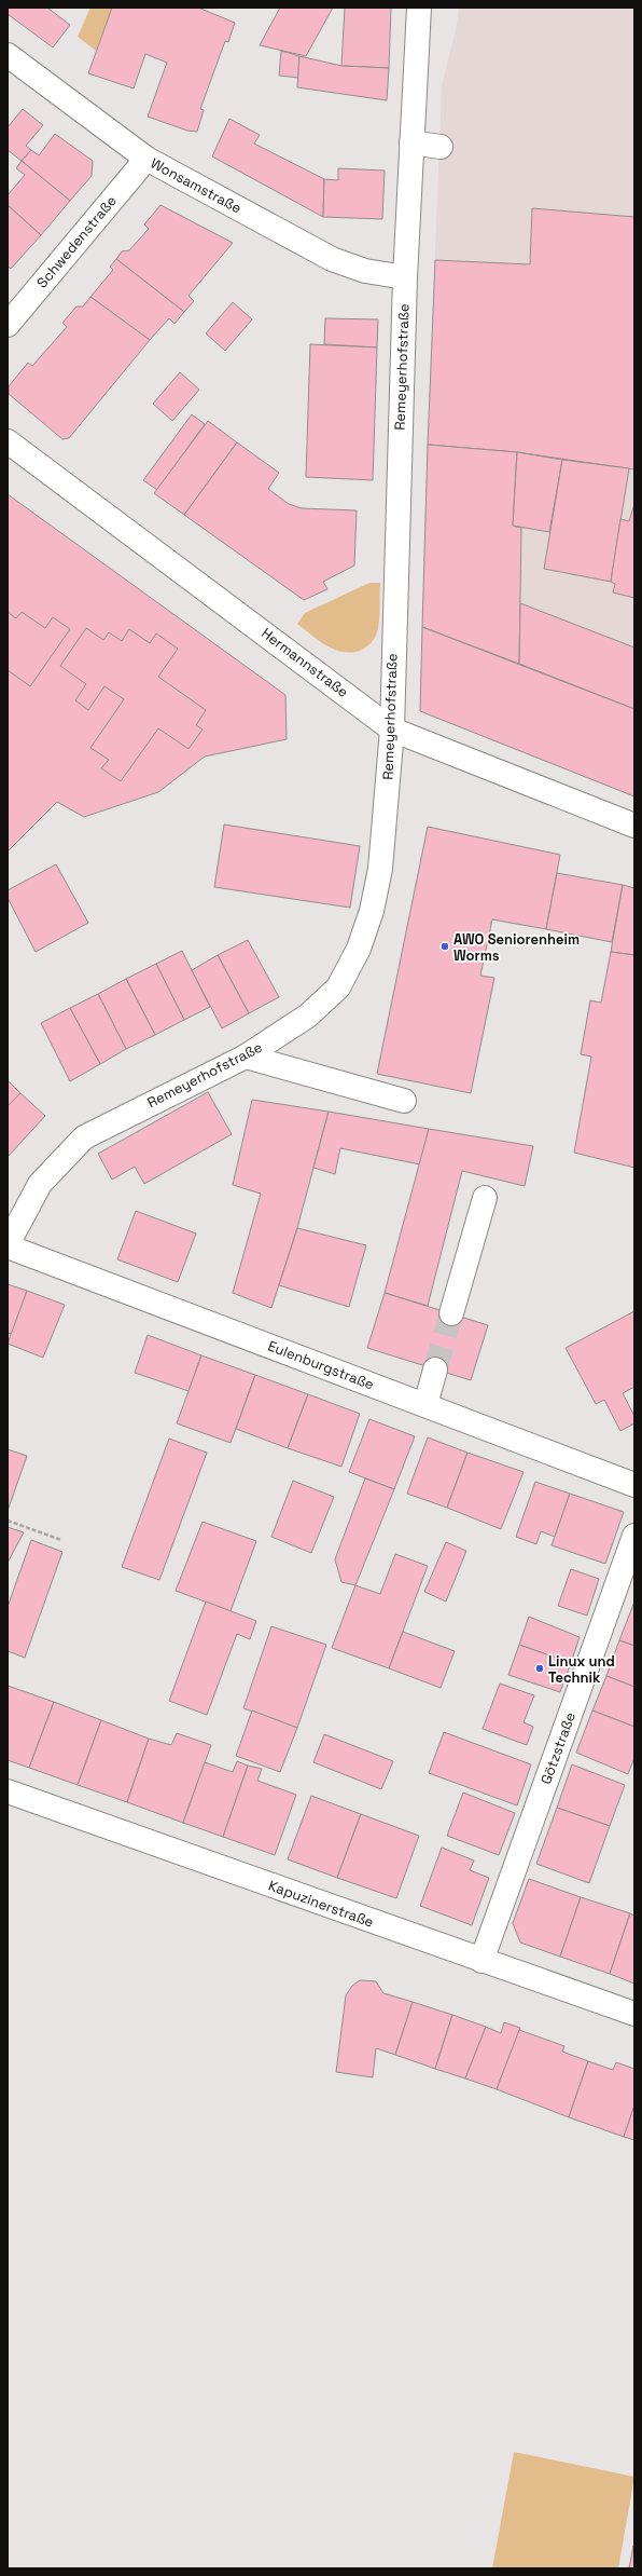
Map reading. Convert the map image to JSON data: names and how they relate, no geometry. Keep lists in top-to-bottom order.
{
  "streets": {
    "street": [
      "Wonsamstraße",
      "Schwedenstraße",
      "Remeyerhofstraße",
      "Hermannstraße",
      "Eulenburgstraße",
      "Götzstraße",
      "Kapuzinerstraße"
    ]
  },
  "crossings": [
    ["Wonsamstraße", "Schwedenstraße"],
    ["Wonsamstraße", "Remeyerhofstraße"],
    ["Remeyerhofstraße", "Hermannstraße"],
    ["Remeyerhofstraße", "Eulenburgstraße"],
    ["Götzstraße", "Kapuzinerstraße"]
  ],
  "places": ["AWO Seniorenheim Worms", "Linux und Technik"]
}
